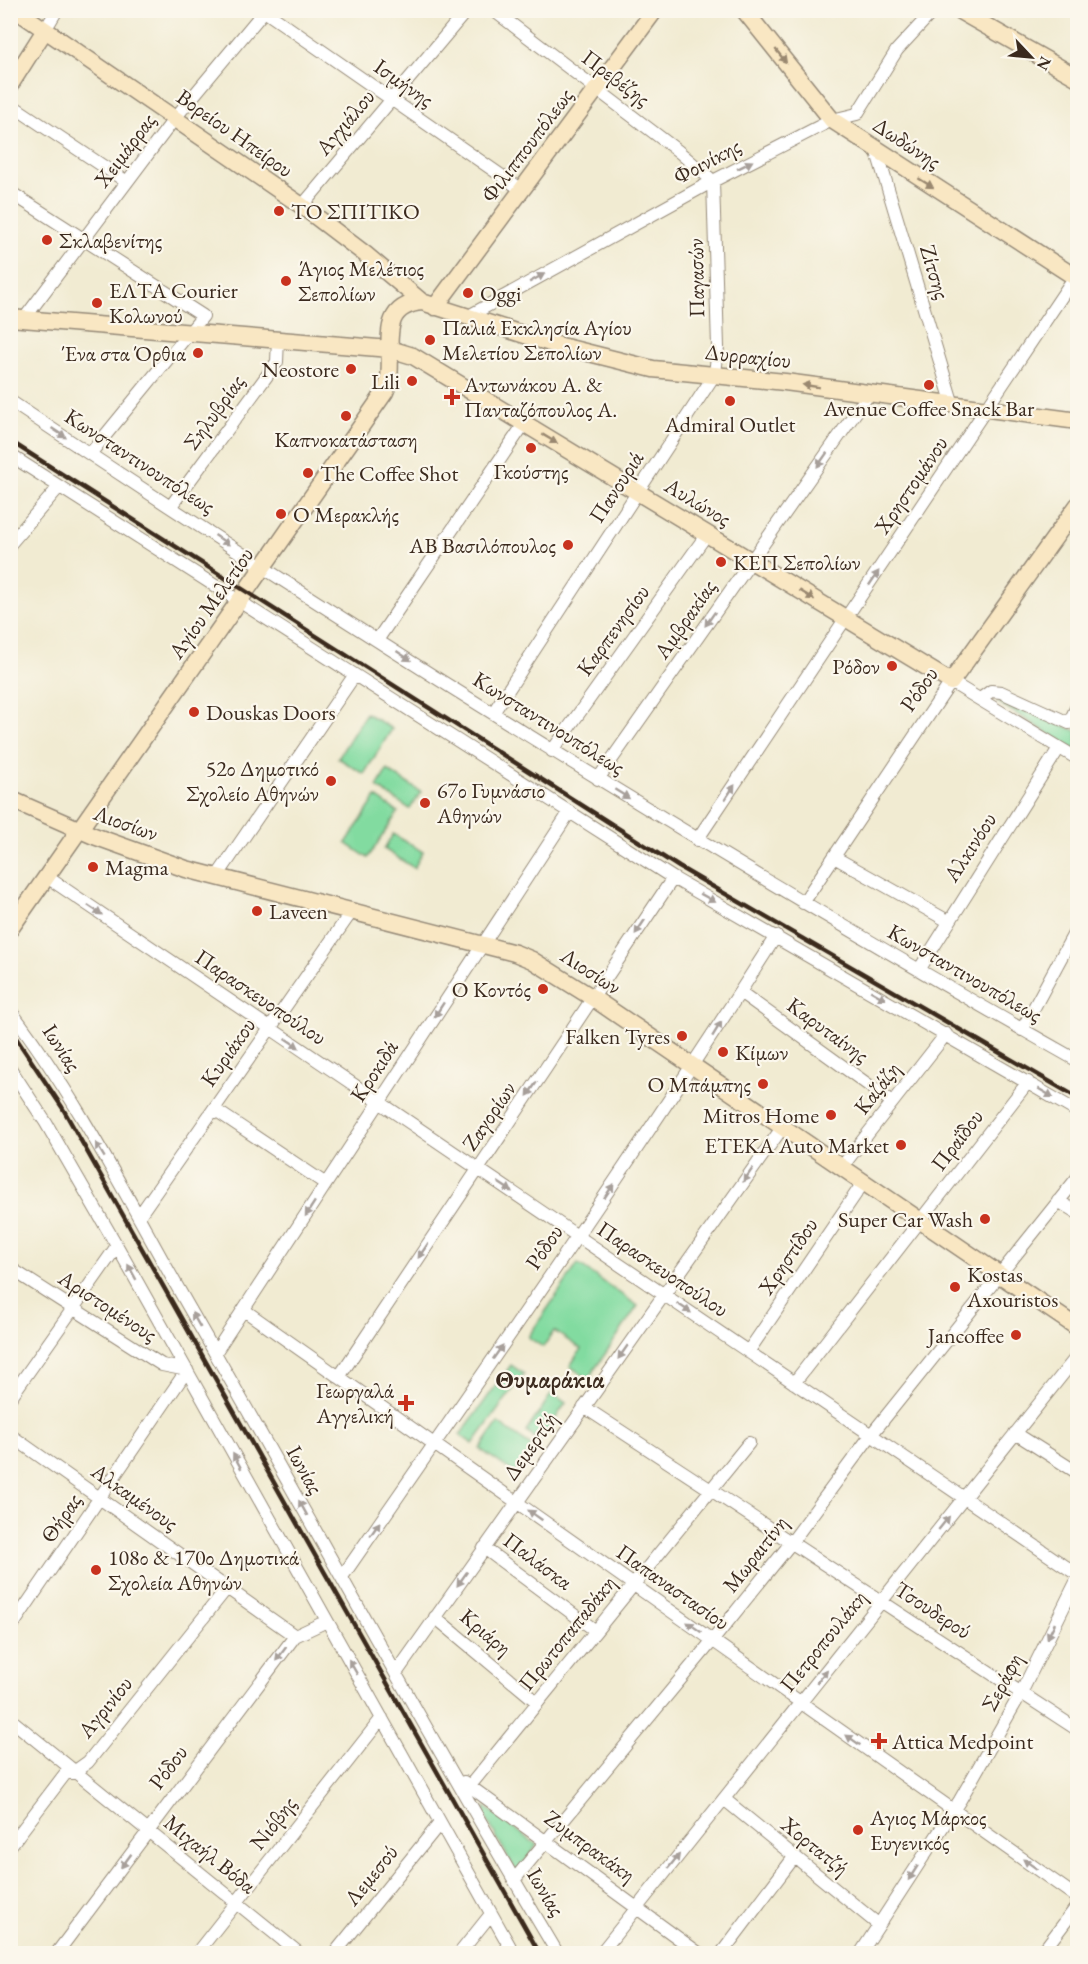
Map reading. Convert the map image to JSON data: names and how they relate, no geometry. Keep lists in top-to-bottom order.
{
  "streets": {
    "main road": [
      "Βορείου Ηπείρου",
      "Δωδώνης",
      "Φιλιππουπόλεως",
      "Δυρραχίου",
      "Αυλώνος",
      "Αγίου Μελετίου",
      "Ρόδου",
      "Λιοσίων"
    ],
    "street": [
      "Πρεβέζης",
      "Ισμήνης",
      "Αγχιάλου",
      "Χειμάρρας",
      "Φοινίκης",
      "Ζίτσης",
      "Παγασών",
      "Σηλυβρίας",
      "Κωνσταντινουπόλεως",
      "Χρηστομάνου",
      "Πανουριά",
      "Αμβρακίας",
      "Καρπενησίου",
      "Αλκινόου",
      "Παρασκευοπούλου",
      "Καρυταίνης",
      "Ιωνίας",
      "Κυριάκου",
      "Κροκιδά",
      "Καζάζη",
      "Ζαγορίων",
      "Πραΐδου",
      "Χρηστίδου",
      "Αριστομένους",
      "Δεμερτζή",
      "Αλκαμένους",
      "Θήρας",
      "Μωραιτίνη",
      "Παλάσκα",
      "Παπαναστασίου",
      "Τσουδερού",
      "Κριάρη",
      "Πρωτοπαπαδάκη",
      "Πετροπουλάκη",
      "Σεράφη",
      "Αγρινίου",
      "Νιόβης",
      "Ζυμπρακάκη",
      "Χορτατζή",
      "Μιχαήλ Βόδα",
      "Λεμεσού"
    ]
  },
  "crossings": [
    ["Πρεβέζης", "Φιλιππουπόλεως"],
    ["Πρεβέζης", "Φοινίκης"],
    ["Πρεβέζης", "Παγασών"],
    ["Ισμήνης", "Αγχιάλου"],
    ["Ισμήνης", "Φιλιππουπόλεως"],
    ["Ισμήνης", "Χειμάρρας"],
    ["Αγχιάλου", "Βορείου Ηπείρου"],
    ["Βορείου Ηπείρου", "Φιλιππουπόλεως"],
    ["Βορείου Ηπείρου", "Χειμάρρας"],
    ["Βορείου Ηπείρου", "Δυρραχίου"],
    ["Βορείου Ηπείρου", "Αγίου Μελετίου"],
    ["Δωδώνης", "Φοινίκης"],
    ["Δωδώνης", "Ζίτσης"],
    ["Δωδώνης", "Χρηστομάνου"],
    ["Φιλιππουπόλεως", "Δυρραχίου"],
    ["Φιλιππουπόλεως", "Αγίου Μελετίου"],
    ["Χειμάρρας", "Αυλώνος"],
    ["Φοινίκης", "Παγασών"],
    ["Φοινίκης", "Δυρραχίου"],
    ["Ζίτσης", "Δυρραχίου"],
    ["Παγασών", "Δυρραχίου"],
    ["Παγασών", "Πανουριά"],
    ["Δυρραχίου", "Χρηστομάνου"],
    ["Δυρραχίου", "Πανουριά"],
    ["Δυρραχίου", "Αγίου Μελετίου"],
    ["Δυρραχίου", "Αμβρακίας"],
    ["Σηλυβρίας", "Κωνσταντινουπόλεως"],
    ["Σηλυβρίας", "Αυλώνος"],
    ["Κωνσταντινουπόλεως", "Χρηστομάνου"],
    ["Κωνσταντινουπόλεως", "Πανουριά"],
    ["Κωνσταντινουπόλεως", "Αγίου Μελετίου"],
    ["Κωνσταντινουπόλεως", "Αμβρακίας"],
    ["Κωνσταντινουπόλεως", "Καρπενησίου"],
    ["Κωνσταντινουπόλεως", "Ρόδου"],
    ["Κωνσταντινουπόλεως", "Αλκινόου"],
    ["Χρηστομάνου", "Αυλώνος"],
    ["Πανουριά", "Αυλώνος"],
    ["Αυλώνος", "Αγίου Μελετίου"],
    ["Αυλώνος", "Αμβρακίας"],
    ["Αυλώνος", "Καρπενησίου"],
    ["Αυλώνος", "Ρόδου"],
    ["Αυλώνος", "Αλκινόου"],
    ["Αγίου Μελετίου", "Λιοσίων"],
    ["Αγίου Μελετίου", "Παρασκευοπούλου"],
    ["Ρόδου", "Λιοσίων"],
    ["Ρόδου", "Παρασκευοπούλου"],
    ["Ρόδου", "Καρυταίνης"],
    ["Ρόδου", "Ιωνίας"],
    ["Ρόδου", "Αλκαμένους"],
    ["Ρόδου", "Παπαναστασίου"],
    ["Ρόδου", "Μιχαήλ Βόδα"],
    ["Λιοσίων", "Κυριάκου"],
    ["Λιοσίων", "Κροκιδά"],
    ["Λιοσίων", "Καζάζη"],
    ["Λιοσίων", "Ζαγορίων"],
    ["Λιοσίων", "Πραΐδου"],
    ["Λιοσίων", "Χρηστίδου"],
    ["Λιοσίων", "Δεμερτζή"],
    ["Λιοσίων", "Μωραιτίνη"],
    ["Παρασκευοπούλου", "Κυριάκου"],
    ["Παρασκευοπούλου", "Κροκιδά"],
    ["Παρασκευοπούλου", "Ζαγορίων"],
    ["Παρασκευοπούλου", "Χρηστίδου"],
    ["Παρασκευοπούλου", "Δεμερτζή"],
    ["Παρασκευοπούλου", "Μωραιτίνη"],
    ["Παρασκευοπούλου", "Πετροπουλάκη"],
    ["Παρασκευοπούλου", "Σεράφη"],
    ["Καρυταίνης", "Καζάζη"],
    ["Ιωνίας", "Κυριάκου"],
    ["Ιωνίας", "Κροκιδά"],
    ["Ιωνίας", "Δεμερτζή"],
    ["Ιωνίας", "Μωραιτίνη"],
    ["Ιωνίας", "Πρωτοπαπαδάκη"],
    ["Ιωνίας", "Ζυμπρακάκη"],
    ["Κροκιδά", "Παπαναστασίου"],
    ["Ζαγορίων", "Παπαναστασίου"],
    ["Αριστομένους", "Θήρας"],
    ["Δεμερτζή", "Παλάσκα"],
    ["Δεμερτζή", "Παπαναστασίου"],
    ["Δεμερτζή", "Τσουδερού"],
    ["Δεμερτζή", "Κριάρη"],
    ["Αλκαμένους", "Θήρας"],
    ["Αλκαμένους", "Αγρινίου"],
    ["Μωραιτίνη", "Παπαναστασίου"],
    ["Μωραιτίνη", "Τσουδερού"],
    ["Μωραιτίνη", "Ζυμπρακάκη"],
    ["Παλάσκα", "Πρωτοπαπαδάκη"],
    ["Παπαναστασίου", "Πρωτοπαπαδάκη"],
    ["Παπαναστασίου", "Πετροπουλάκη"],
    ["Παπαναστασίου", "Σεράφη"],
    ["Τσουδερού", "Πρωτοπαπαδάκη"],
    ["Τσουδερού", "Πετροπουλάκη"],
    ["Τσουδερού", "Σεράφη"],
    ["Κριάρη", "Πρωτοπαπαδάκη"],
    ["Πρωτοπαπαδάκη", "Ζυμπρακάκη"],
    ["Πετροπουλάκη", "Ζυμπρακάκη"],
    ["Πετροπουλάκη", "Χορτατζή"],
    ["Σεράφη", "Χορτατζή"],
    ["Αγρινίου", "Μιχαήλ Βόδα"],
    ["Νιόβης", "Μιχαήλ Βόδα"]
  ],
  "one_way": [
    "Δωδώνης",
    "Φοινίκης",
    "Χρηστομάνου",
    "Αμβρακίας",
    "Παρασκευοπούλου",
    "Κροκιδά",
    "Ζαγορίων",
    "Δεμερτζή",
    "Παπαναστασίου",
    "Σεράφη"
  ],
  "districts": ["Θυμαράκια"],
  "places": {
    "other": [
      "ΤΟ ΣΠΙΤΙΚΟ",
      "Σκλαβενίτης",
      "Άγιος Μελέτιος Σεπολίων",
      "Oggi",
      "ΕΛΤΑ Courier Κολωνού",
      "Παλιά Εκκλησία Αγίου Μελετίου Σεπολίων",
      "Ένα στα Όρθια",
      "Neostore",
      "Lili",
      "Avenue Coffee Snack Bar",
      "Admiral Outlet",
      "Καπνοκατάσταση",
      "Γκούστης",
      "The Coffee Shot",
      "Ο Μερακλής",
      "ΑΒ Βασιλόπουλος",
      "ΚΕΠ Σεπολίων",
      "Ρόδον",
      "Douskas Doors",
      "52ο Δημοτικό Σχολείο Αθηνών",
      "67ο Γυμνάσιο Αθηνών",
      "Magma",
      "Laveen",
      "Ο Κοντός",
      "Falken Tyres",
      "Κίμων",
      "Ο Μπάμπης",
      "Mitros Home",
      "ETEKA Auto Market",
      "Super Car Wash",
      "Kostas Axouristos",
      "Jancoffee",
      "108ο & 170ο Δημοτικά Σχολεία Αθηνών",
      "Αγιος Μάρκος Ευγενικός"
    ],
    "health": ["Αντωνάκου Α. & Πανταζόπουλος Α.", "Γεωργαλά Αγγελική", "Attica Medpoint"]
  },
  "north": "bottom right"
}
